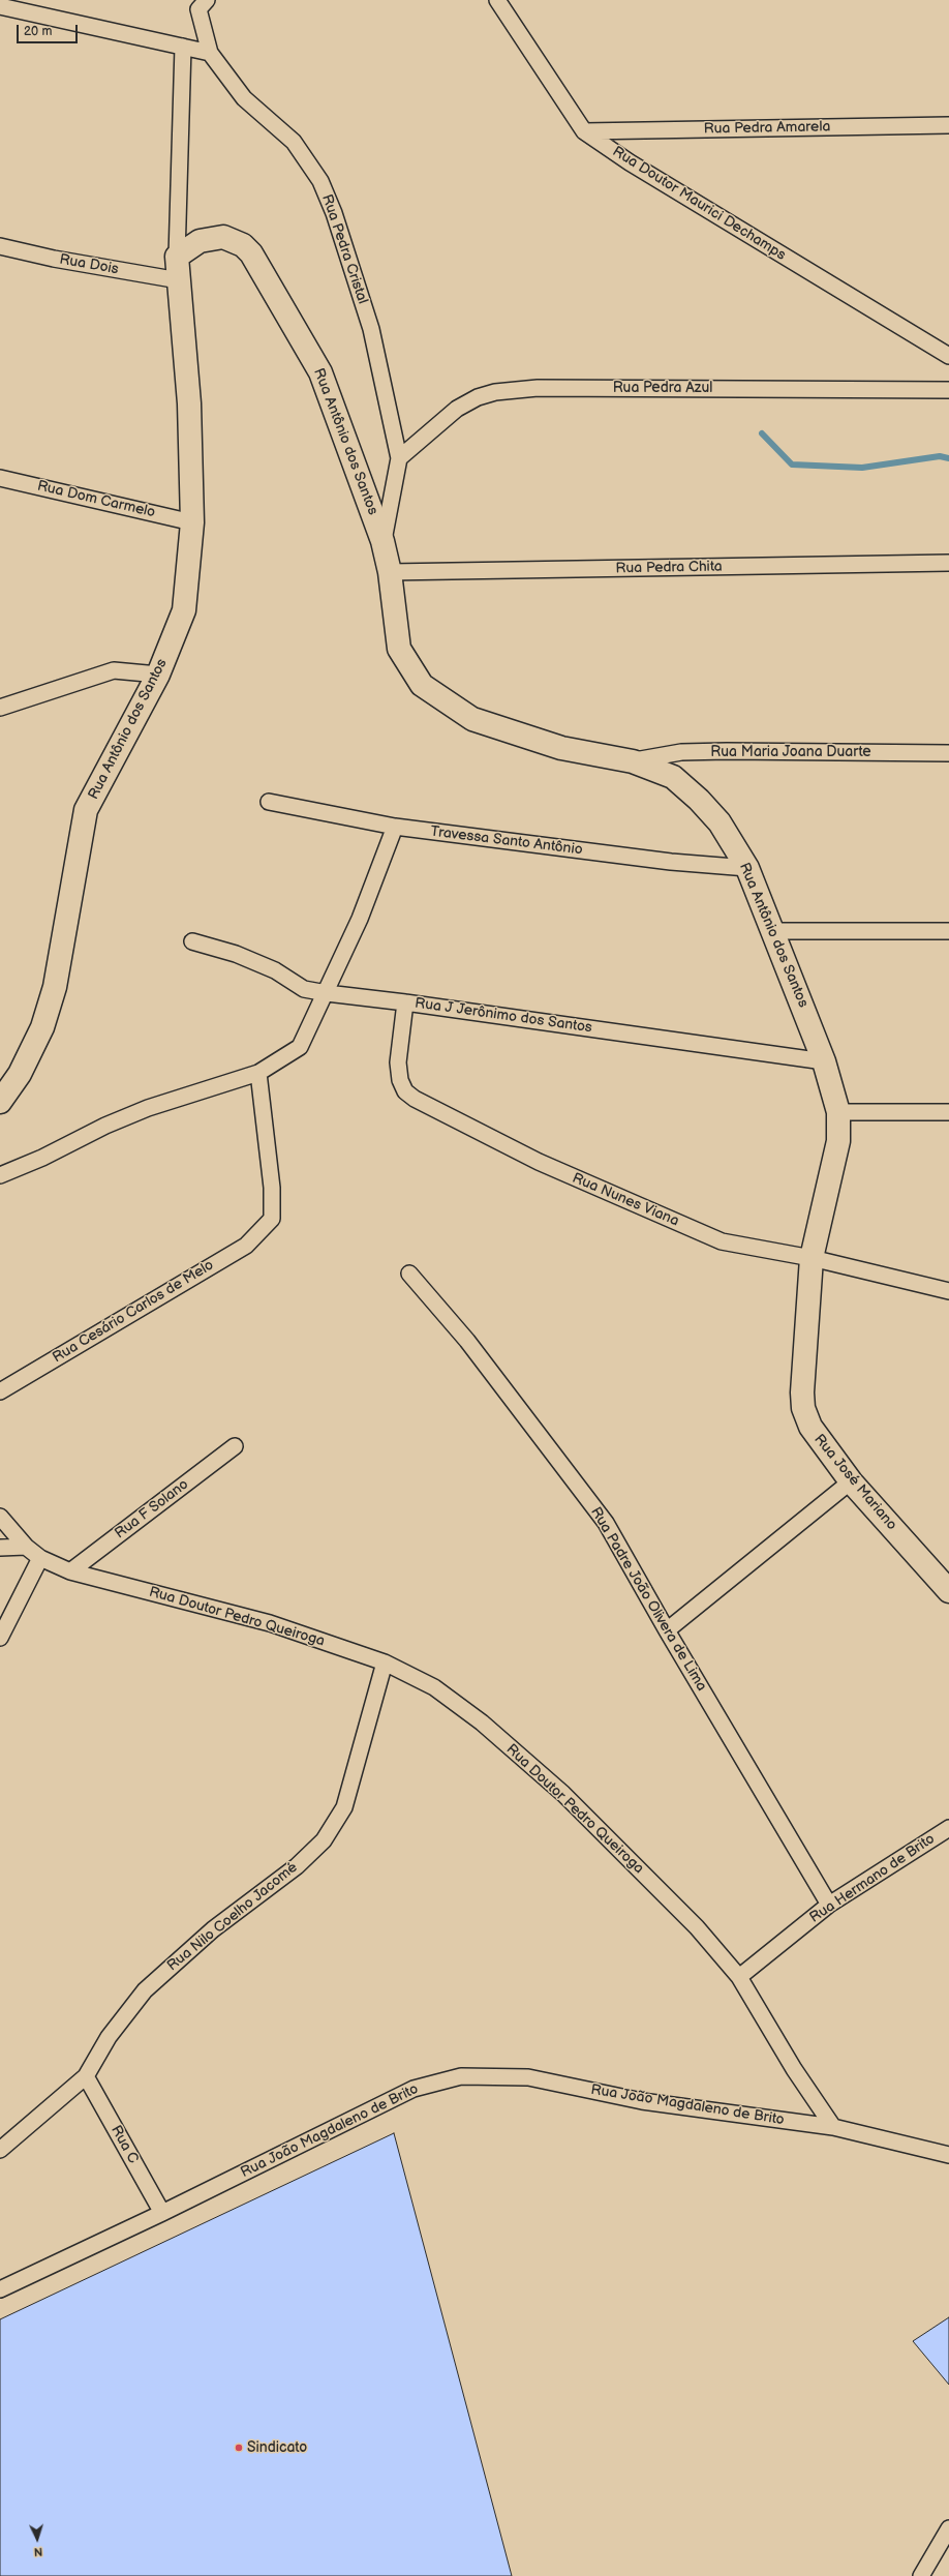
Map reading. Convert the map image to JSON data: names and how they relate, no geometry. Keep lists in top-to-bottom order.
{
  "streets": {
    "street": [
      "Rua Pedra Amarela",
      "Rua Doutor Maurici Dechamps",
      "Rua Pedra Cristal",
      "Rua Dois",
      "Rua Pedra Azul",
      "Rua Antônio dos Santos",
      "Rua Dom Carmelo",
      "Rua Pedra Chita",
      "Rua Maria Joana Duarte",
      "Travessa Santo Antônio",
      "Rua J Jerônimo dos Santos",
      "Rua Nunes Viana",
      "Rua Cesário Carlos de Melo",
      "Rua José Mariano",
      "Rua F Solano",
      "Rua Padre João Olivera de Lima",
      "Rua Doutor Pedro Queiroga",
      "Rua Hermano de Brito",
      "Rua Nilo Coelho Jacomé",
      "Rua João Magdaleno de Brito",
      "Rua C"
    ]
  },
  "crossings": [
    ["Rua Pedra Amarela", "Rua Doutor Maurici Dechamps"],
    ["Rua Pedra Cristal", "Rua Pedra Azul"],
    ["Rua Pedra Cristal", "Rua Antônio dos Santos"],
    ["Rua Dois", "Rua Antônio dos Santos"],
    ["Rua Antônio dos Santos", "Rua Dom Carmelo"],
    ["Rua Antônio dos Santos", "Rua Pedra Chita"],
    ["Rua Antônio dos Santos", "Rua Maria Joana Duarte"],
    ["Rua Antônio dos Santos", "Travessa Santo Antônio"],
    ["Rua Antônio dos Santos", "Rua J Jerônimo dos Santos"],
    ["Rua Antônio dos Santos", "Rua Nunes Viana"],
    ["Rua Antônio dos Santos", "Rua José Mariano"],
    ["Rua J Jerônimo dos Santos", "Rua Nunes Viana"],
    ["Rua Nunes Viana", "Rua José Mariano"],
    ["Rua F Solano", "Rua Doutor Pedro Queiroga"],
    ["Rua Padre João Olivera de Lima", "Rua Hermano de Brito"],
    ["Rua Doutor Pedro Queiroga", "Rua Hermano de Brito"],
    ["Rua Doutor Pedro Queiroga", "Rua Nilo Coelho Jacomé"],
    ["Rua Doutor Pedro Queiroga", "Rua João Magdaleno de Brito"],
    ["Rua Nilo Coelho Jacomé", "Rua C"],
    ["Rua João Magdaleno de Brito", "Rua C"]
  ],
  "places": ["Sindicato"],
  "scale_bar": "20 m",
  "north": "bottom"
}
